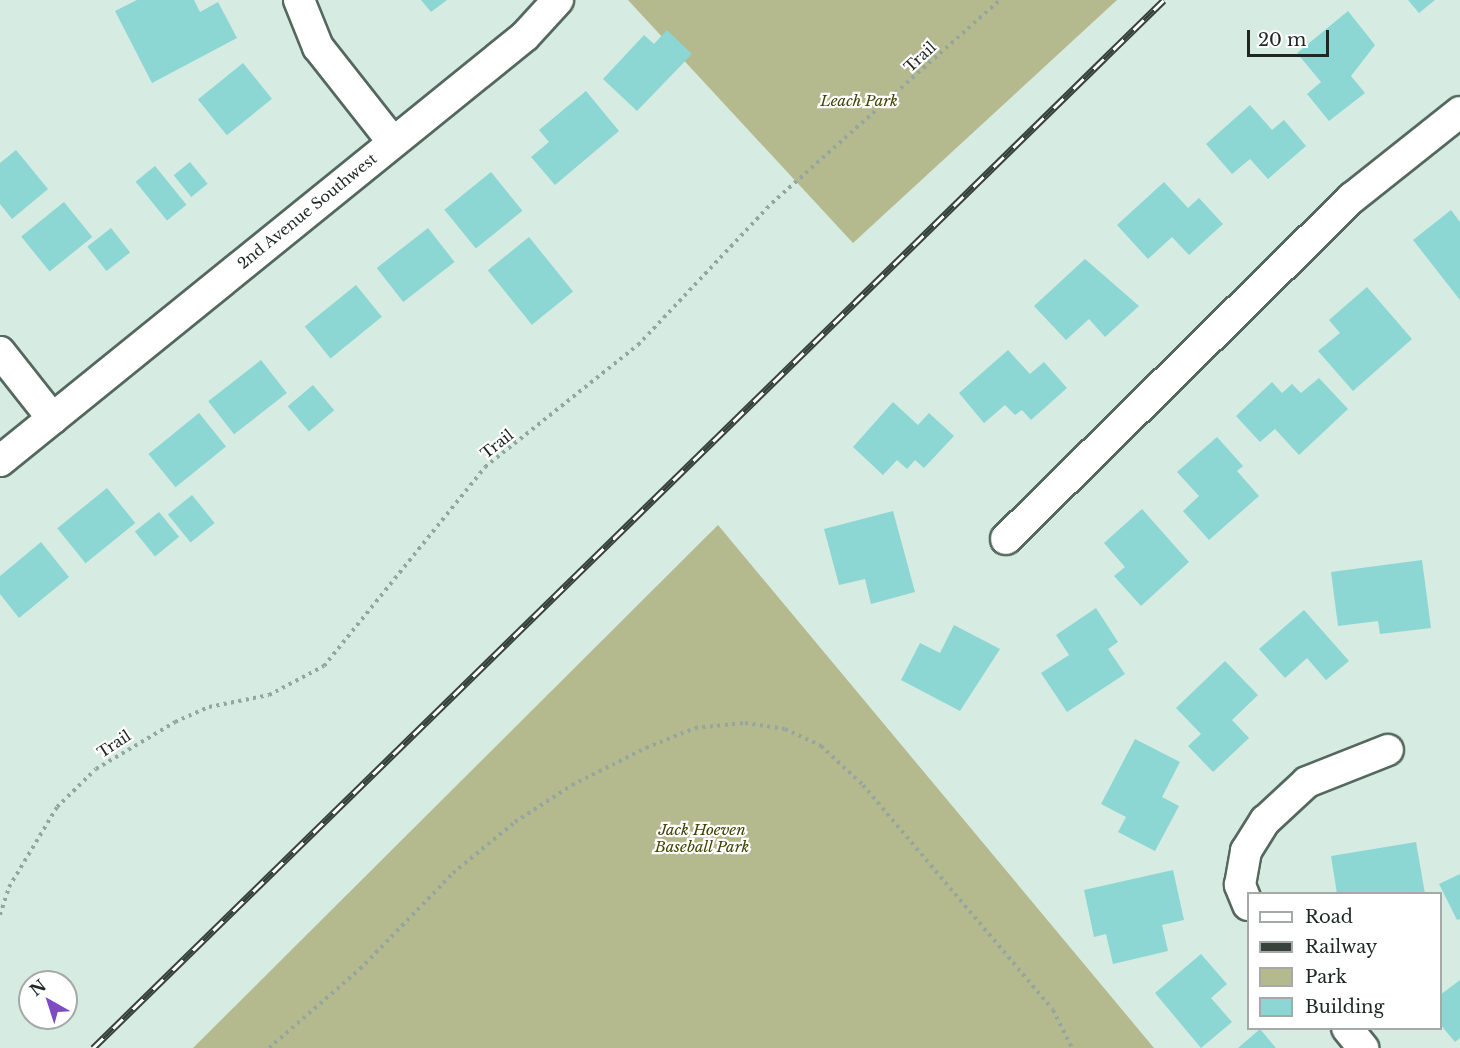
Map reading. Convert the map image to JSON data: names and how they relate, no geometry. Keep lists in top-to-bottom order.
{
  "streets": {
    "street": ["2nd Avenue Southwest"],
    "path": ["Trail"]
  },
  "parks": ["Leach Park", "Jack Hoeven Baseball Park"],
  "legend": [
    "Road",
    "Railway",
    "Park",
    "Building"
  ],
  "scale_bar": "20 m",
  "north": "top left"
}
